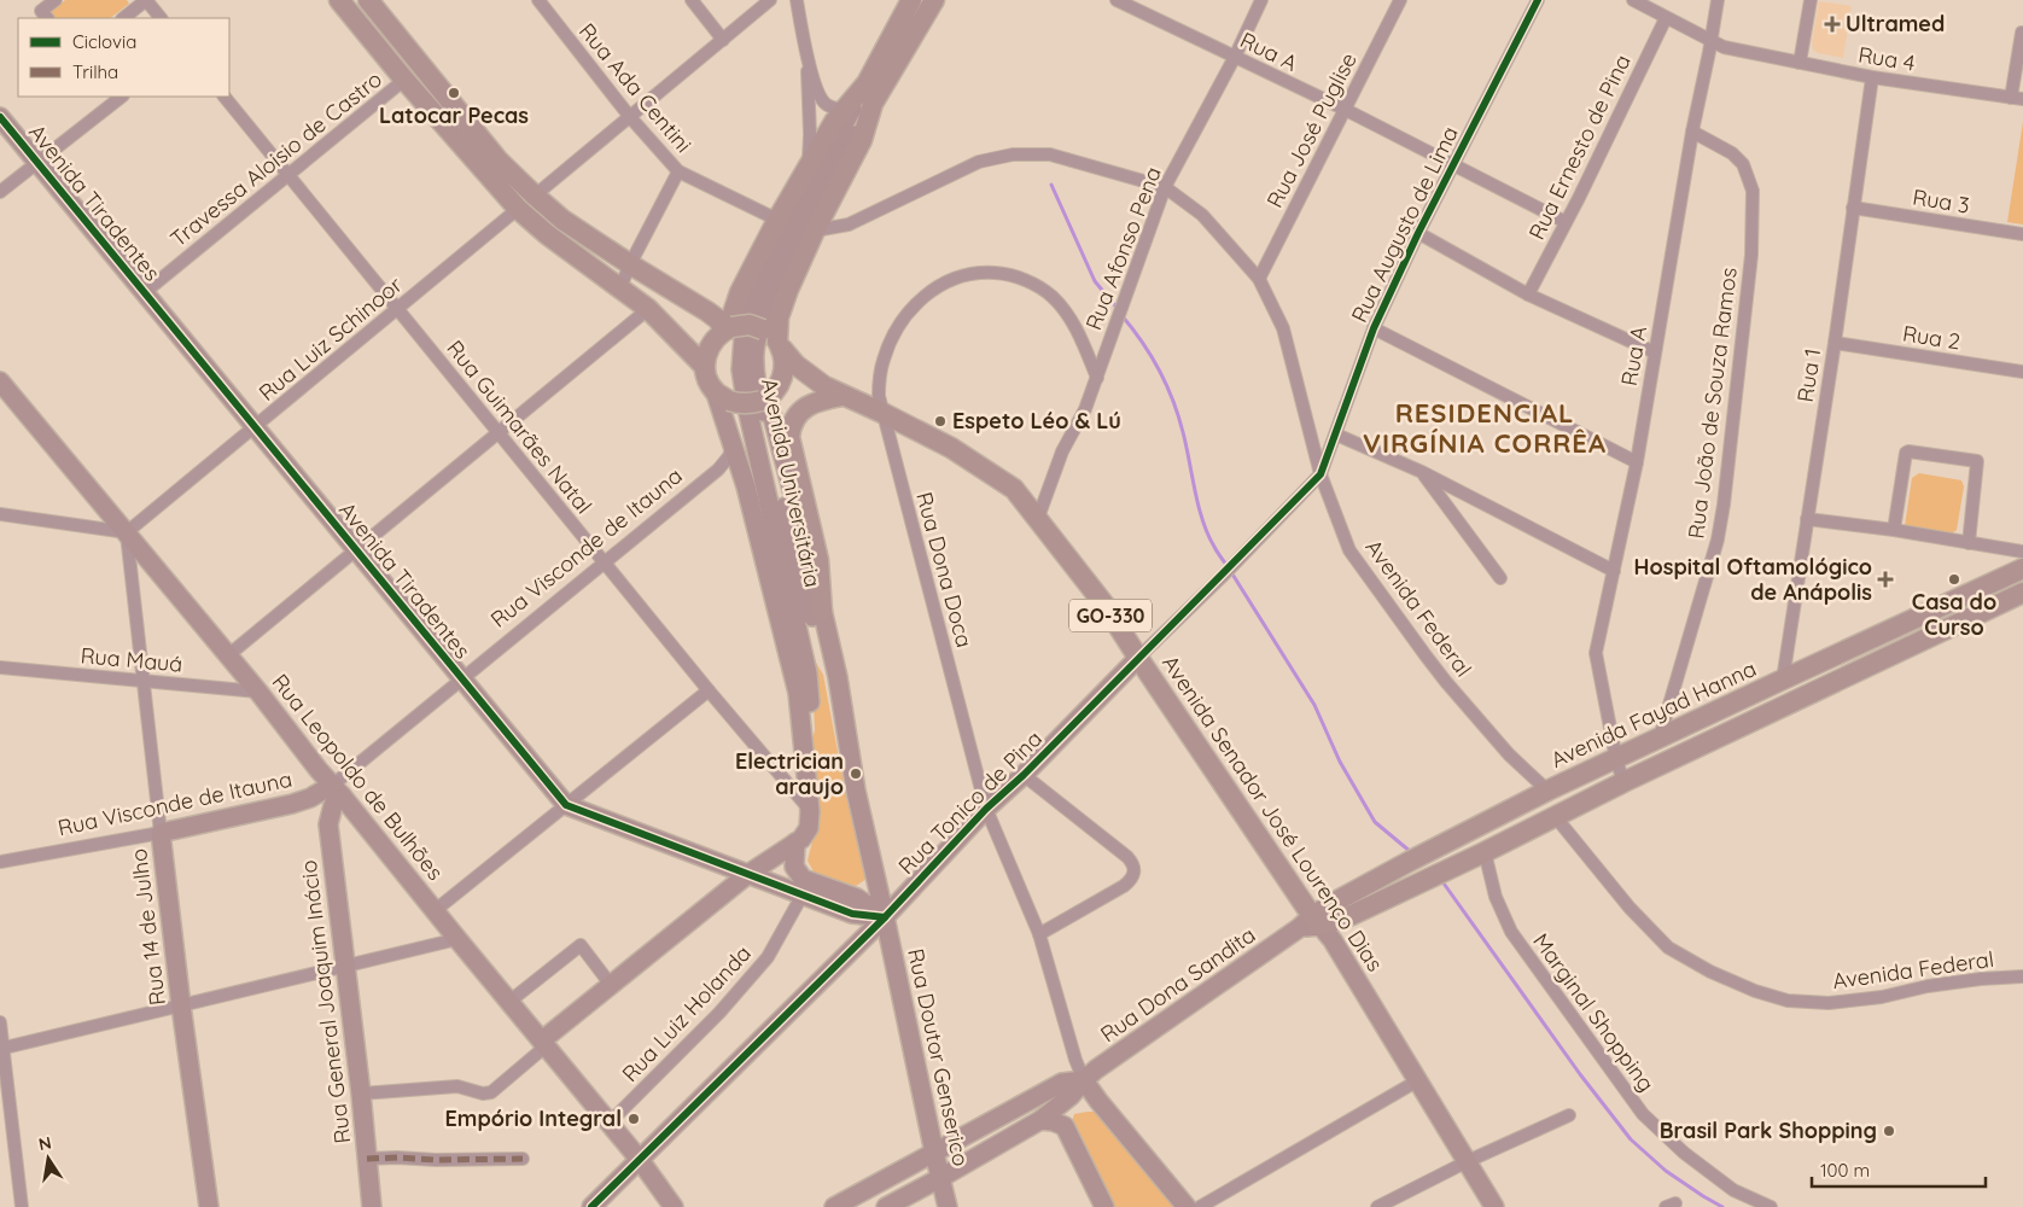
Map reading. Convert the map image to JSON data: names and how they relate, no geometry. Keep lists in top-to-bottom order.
{
  "streets": {
    "main road": [
      "Avenida Universitária",
      "GO-330",
      "Avenida Fayad Hanna",
      "Avenida Senador José Lourenço Dias"
    ],
    "street": [
      "Rua A",
      "Rua 4",
      "Rua Ada Centini",
      "Rua José Puglise",
      "Rua Ernesto de Pina",
      "Travessa Aloisio de Castro",
      "Rua 3",
      "Avenida Tiradentes",
      "Rua Augusto de Lima",
      "Rua Afonso Pena",
      "Rua 2",
      "Rua Luiz Schinoor",
      "Rua 1",
      "Rua João de Souza Ramos",
      "Rua Guimarães Natal",
      "Rua Visconde de Itauna",
      "Rua Dona Doca",
      "Avenida Federal",
      "Rua Mauá",
      "Rua Leopoldo de Bulhões",
      "Rua Tonico de Pina",
      "Rua 14 de Julho",
      "Rua Dona Sandita",
      "Rua General Joaquim Inácio",
      "Marginal Shopping",
      "Rua Luiz Holanda",
      "Rua Doutor Genserico"
    ]
  },
  "crossings": [
    ["Rua A", "Rua 4"],
    ["Rua A", "Rua José Puglise"],
    ["Rua A", "Rua Ernesto de Pina"],
    ["Rua A", "Rua Augusto de Lima"],
    ["Rua A", "Rua Afonso Pena"],
    ["Rua A", "Rua João de Souza Ramos"],
    ["Rua A", "Avenida Fayad Hanna"],
    ["Rua 4", "Rua Ernesto de Pina"],
    ["Rua 4", "Rua 1"],
    ["Rua Ada Centini", "Avenida Universitária"],
    ["Rua José Puglise", "Avenida Federal"],
    ["Travessa Aloisio de Castro", "Avenida Tiradentes"],
    ["Travessa Aloisio de Castro", "Rua Guimarães Natal"],
    ["Rua 3", "Rua 1"],
    ["Avenida Tiradentes", "Rua Luiz Schinoor"],
    ["Avenida Tiradentes", "Rua Visconde de Itauna"],
    ["Rua Augusto de Lima", "Avenida Federal"],
    ["Rua Augusto de Lima", "Rua Tonico de Pina"],
    ["Rua Afonso Pena", "Rua Dona Doca"],
    ["Rua Afonso Pena", "Avenida Federal"],
    ["Rua Afonso Pena", "Avenida Senador José Lourenço Dias"],
    ["Rua 2", "Rua 1"],
    ["Rua Luiz Schinoor", "Rua Guimarães Natal"],
    ["Rua Luiz Schinoor", "Rua Leopoldo de Bulhões"],
    ["Rua Luiz Schinoor", "Rua 14 de Julho"],
    ["Rua 1", "Avenida Fayad Hanna"],
    ["Rua João de Souza Ramos", "Avenida Fayad Hanna"],
    ["Rua Guimarães Natal", "Avenida Universitária"],
    ["Rua Guimarães Natal", "Rua Visconde de Itauna"],
    ["Avenida Universitária", "Rua Visconde de Itauna"],
    ["Avenida Universitária", "Avenida Federal"],
    ["Avenida Universitária", "Rua Tonico de Pina"],
    ["Avenida Universitária", "Avenida Senador José Lourenço Dias"],
    ["Avenida Universitária", "Rua Doutor Genserico"],
    ["Rua Visconde de Itauna", "Rua Leopoldo de Bulhões"],
    ["Rua Visconde de Itauna", "Rua 14 de Julho"],
    ["Rua Visconde de Itauna", "Rua General Joaquim Inácio"],
    ["Rua Dona Doca", "Rua Tonico de Pina"],
    ["Rua Dona Doca", "Avenida Senador José Lourenço Dias"],
    ["Rua Dona Doca", "Rua Dona Sandita"],
    ["Avenida Federal", "Avenida Fayad Hanna"],
    ["Rua Mauá", "Rua Leopoldo de Bulhões"],
    ["Rua Mauá", "Rua 14 de Julho"],
    ["Avenida Fayad Hanna", "Avenida Senador José Lourenço Dias"],
    ["Avenida Fayad Hanna", "Rua Dona Sandita"],
    ["Rua Leopoldo de Bulhões", "Rua Tonico de Pina"],
    ["Rua Leopoldo de Bulhões", "Rua 14 de Julho"],
    ["Rua Leopoldo de Bulhões", "Rua General Joaquim Inácio"],
    ["Rua Leopoldo de Bulhões", "Rua Luiz Holanda"],
    ["Rua Tonico de Pina", "Avenida Senador José Lourenço Dias"],
    ["Rua Tonico de Pina", "Rua Doutor Genserico"],
    ["Avenida Senador José Lourenço Dias", "Rua Dona Sandita"]
  ],
  "districts": ["RESIDENCIAL VIRGÍNIA CORRÊA"],
  "places": {
    "health": ["Ultramed", "Hospital Oftamológico de Anápolis"],
    "other": [
      "Latocar Pecas",
      "Espeto Léo & Lú",
      "Casa do Curso",
      "Electrician araujo",
      "Empório Integral",
      "Brasil Park Shopping"
    ]
  },
  "legend": ["Ciclovia", "Trilha"],
  "scale_bar": "100 m",
  "north": "top"
}
